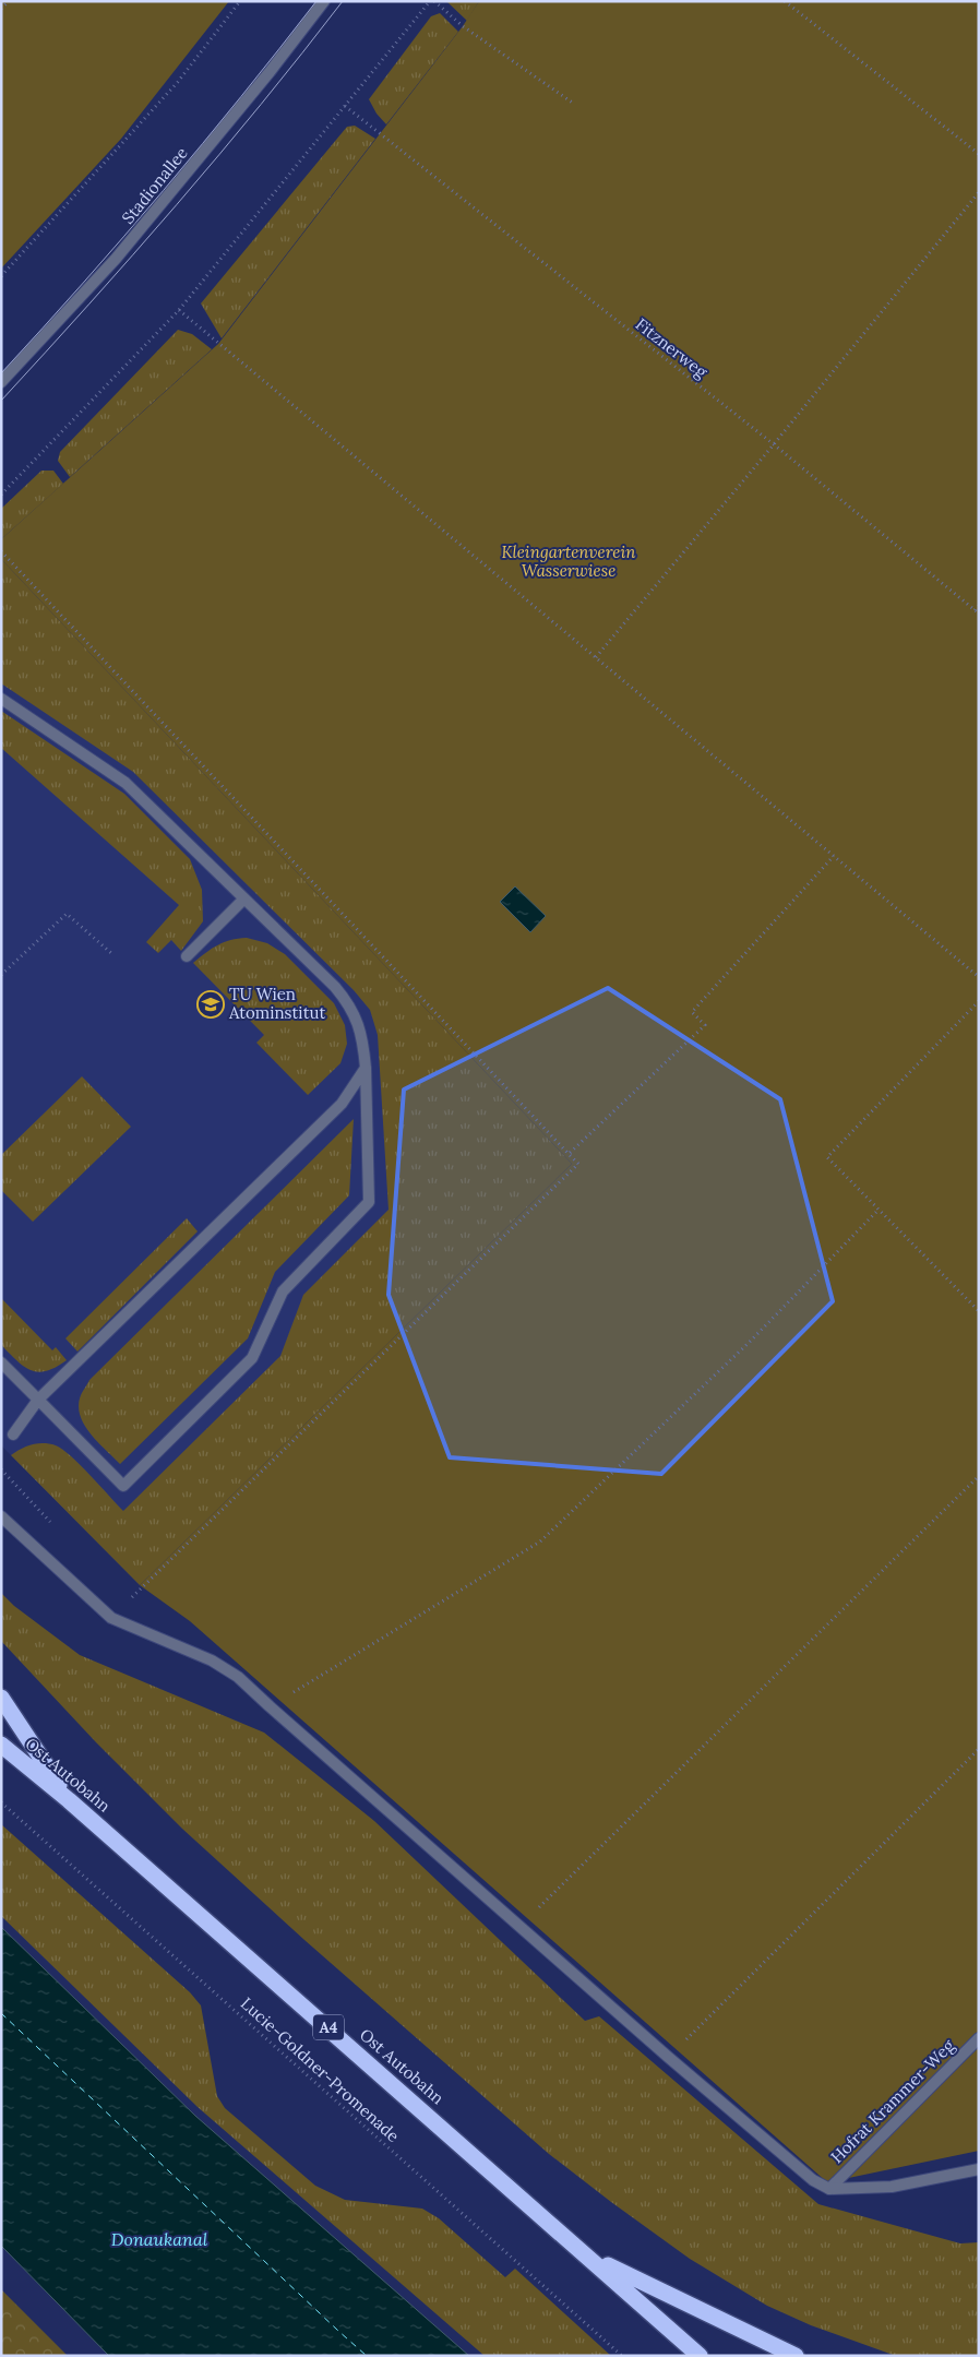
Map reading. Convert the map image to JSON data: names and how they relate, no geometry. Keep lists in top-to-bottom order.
{
  "streets": {
    "highway": ["Ost Autobahn", "A4"],
    "street": ["Stadionallee", "Hofrat Krammer-Weg"],
    "path": ["Fitznerweg", "Lucie-Goldner-Promenade"]
  },
  "water": ["Donaukanal"],
  "parks": ["Kleingartenverein Wasserwiese"],
  "places": {
    "school or university": ["TU Wien Atominstitut"]
  }
}
